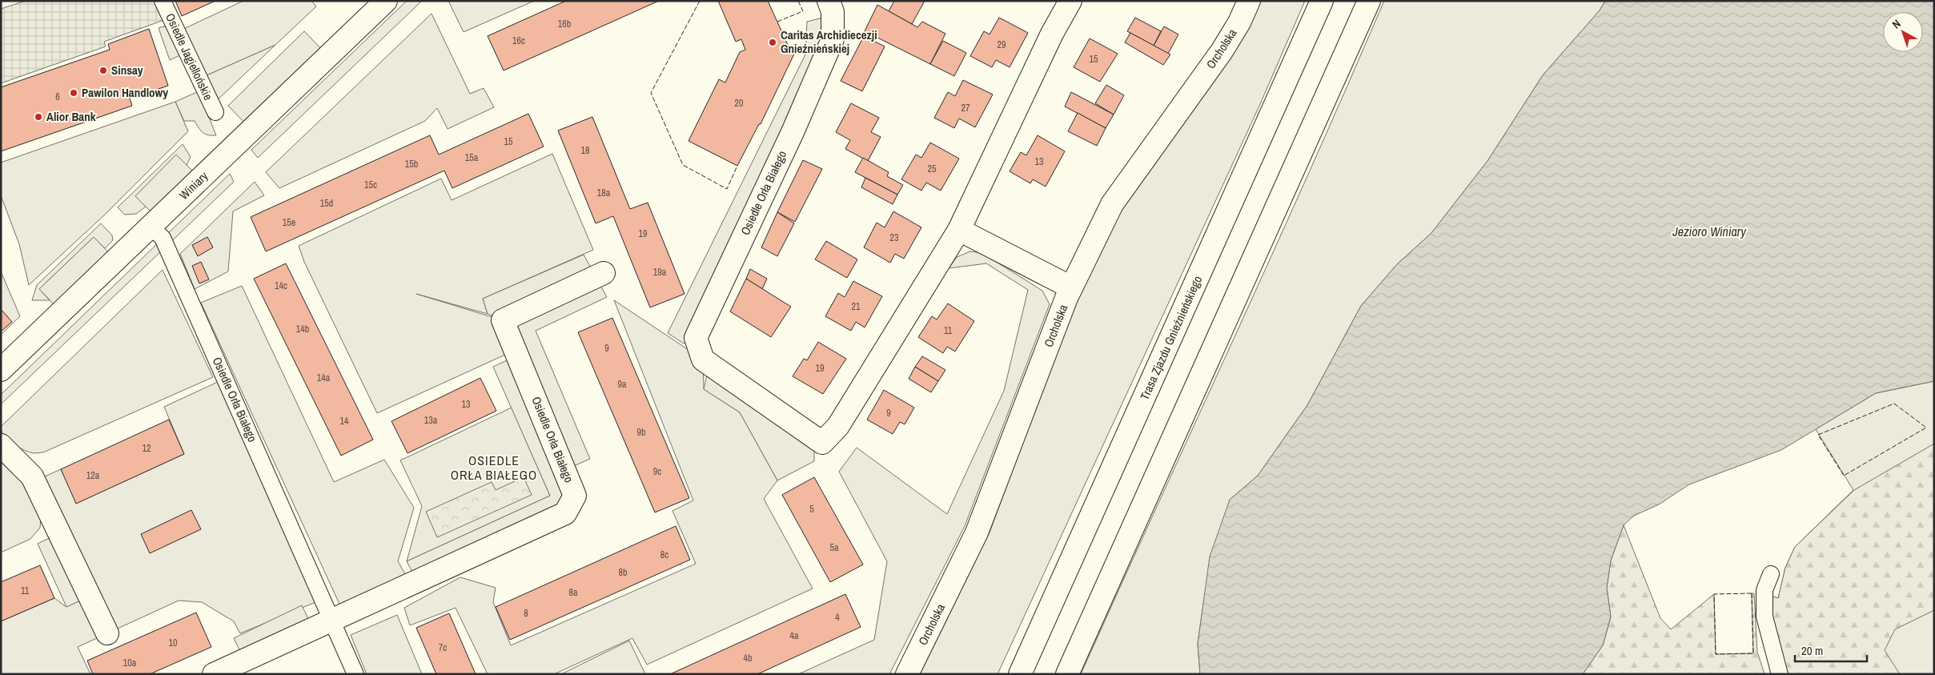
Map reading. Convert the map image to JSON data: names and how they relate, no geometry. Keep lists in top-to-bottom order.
{
  "streets": {
    "street": [
      "Orcholska",
      "Osiedle Jagiellońskie",
      "Winiary",
      "Osiedle Orła Białego",
      "Trasa Zjazdu Gnieźnieńskiego"
    ]
  },
  "crossings": [
    ["Winiary", "Osiedle Orła Białego"]
  ],
  "districts": ["OSIEDLE ORŁA BIAŁEGO"],
  "water": ["Jezioro Winiary"],
  "places": [
    "Caritas Archidiecezji Gnieźnieńskiej",
    "Sinsay",
    "Pawilon Handlowy",
    "Alior Bank"
  ],
  "house_numbers": [
    "16b",
    "16c",
    "29",
    "15",
    "6",
    "20",
    "27",
    "15",
    "18",
    "15a",
    "13",
    "15b",
    "25",
    "15c",
    "18a",
    "15d",
    "15e",
    "19",
    "23",
    "19a",
    "14c",
    "21",
    "14b",
    "11",
    "9",
    "19",
    "14a",
    "9a",
    "13",
    "9",
    "13a",
    "14",
    "9b",
    "12",
    "9c",
    "12a",
    "5",
    "5a",
    "8c",
    "8b",
    "11",
    "8a",
    "8",
    "4",
    "4a",
    "10",
    "7c",
    "4b",
    "10a"
  ],
  "scale_bar": "20 m",
  "north": "top left"
}
